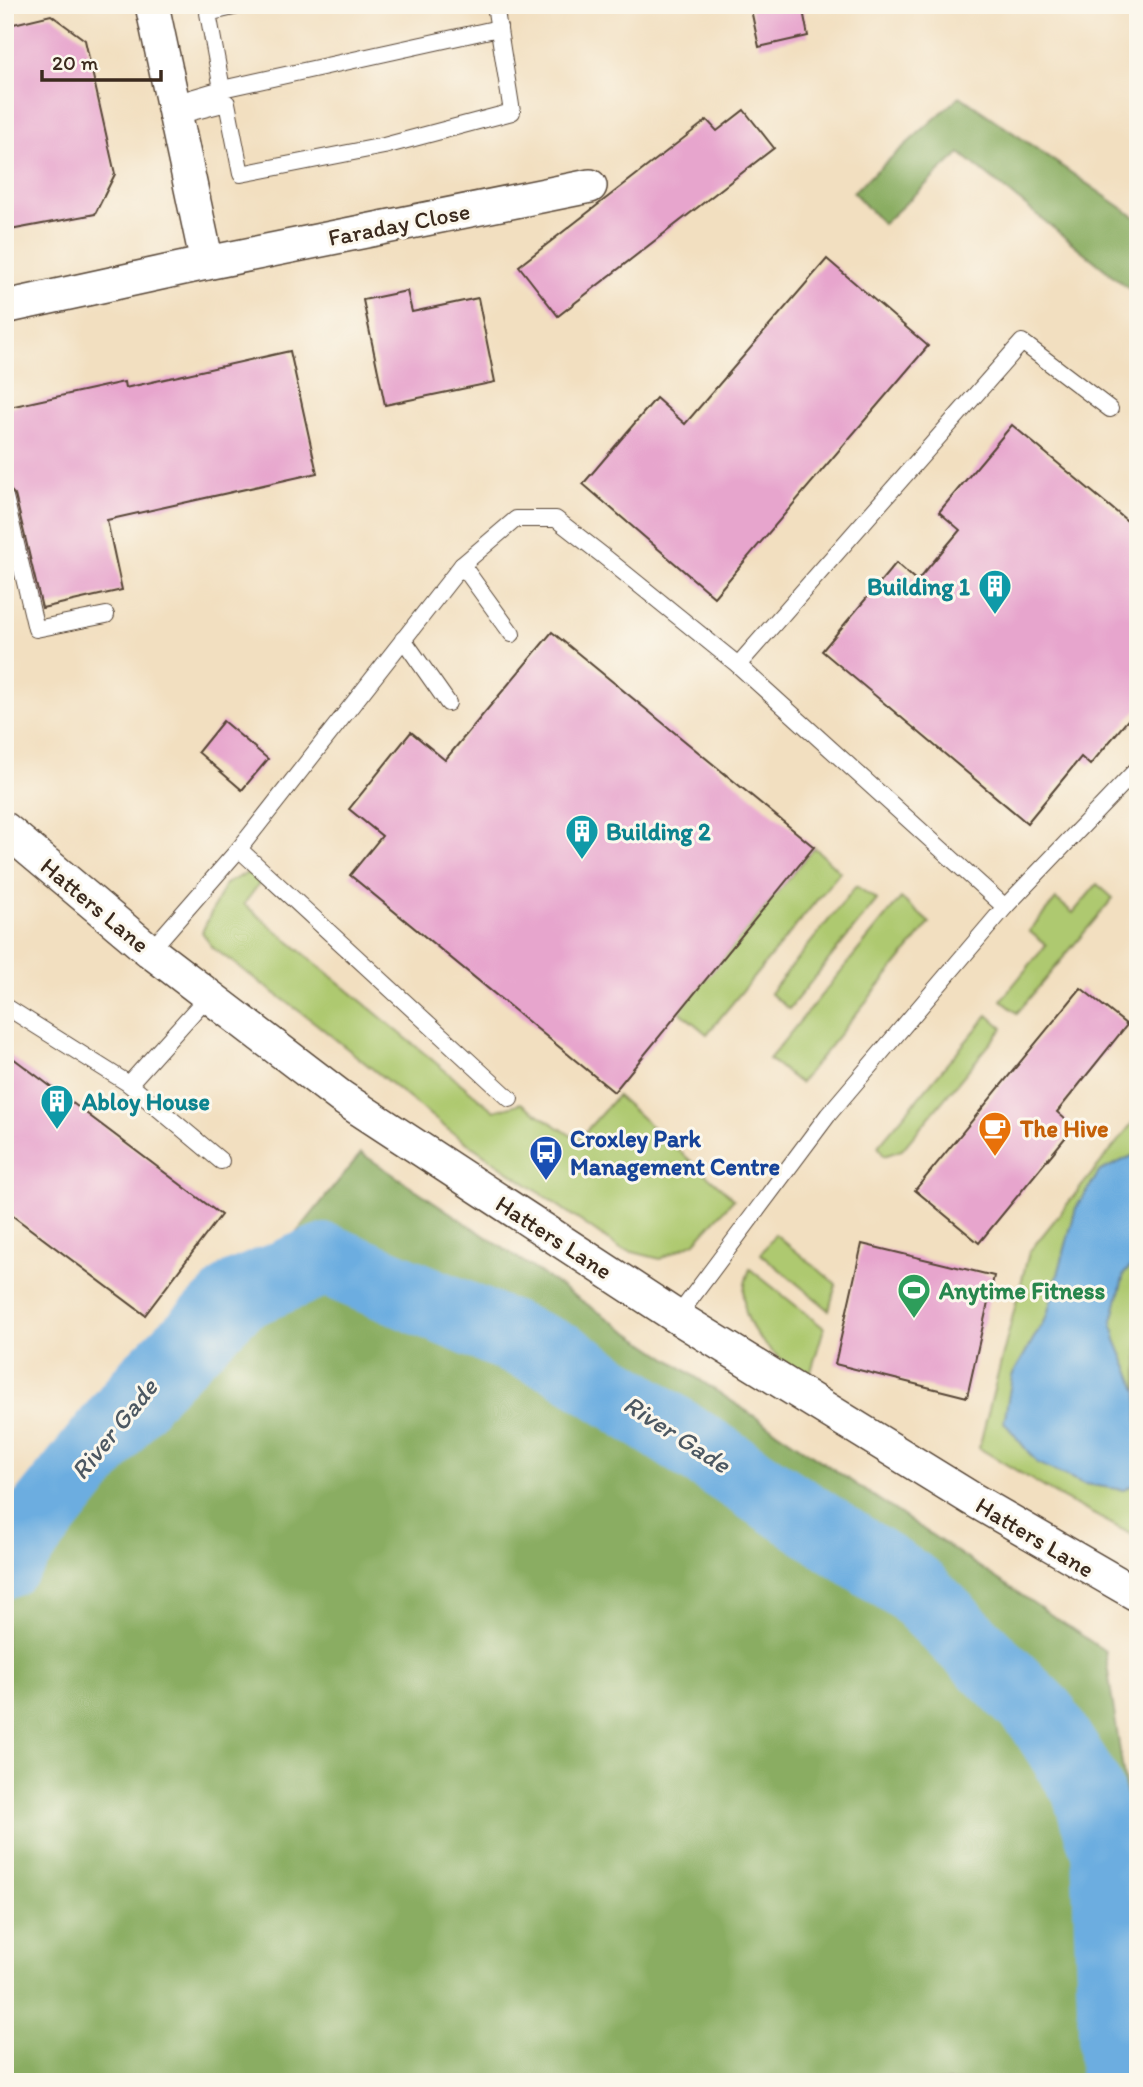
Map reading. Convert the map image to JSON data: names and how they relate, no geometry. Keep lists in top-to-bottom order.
{
  "streets": {
    "street": ["Faraday Close", "Hatters Lane"]
  },
  "water": ["River Gade"],
  "places": {
    "building": ["Building 1", "Building 2", "Abloy House"],
    "cafe": ["The Hive"],
    "bus stop": ["Croxley Park Management Centre"],
    "sports": ["Anytime Fitness"]
  },
  "scale_bar": "20 m"
}
